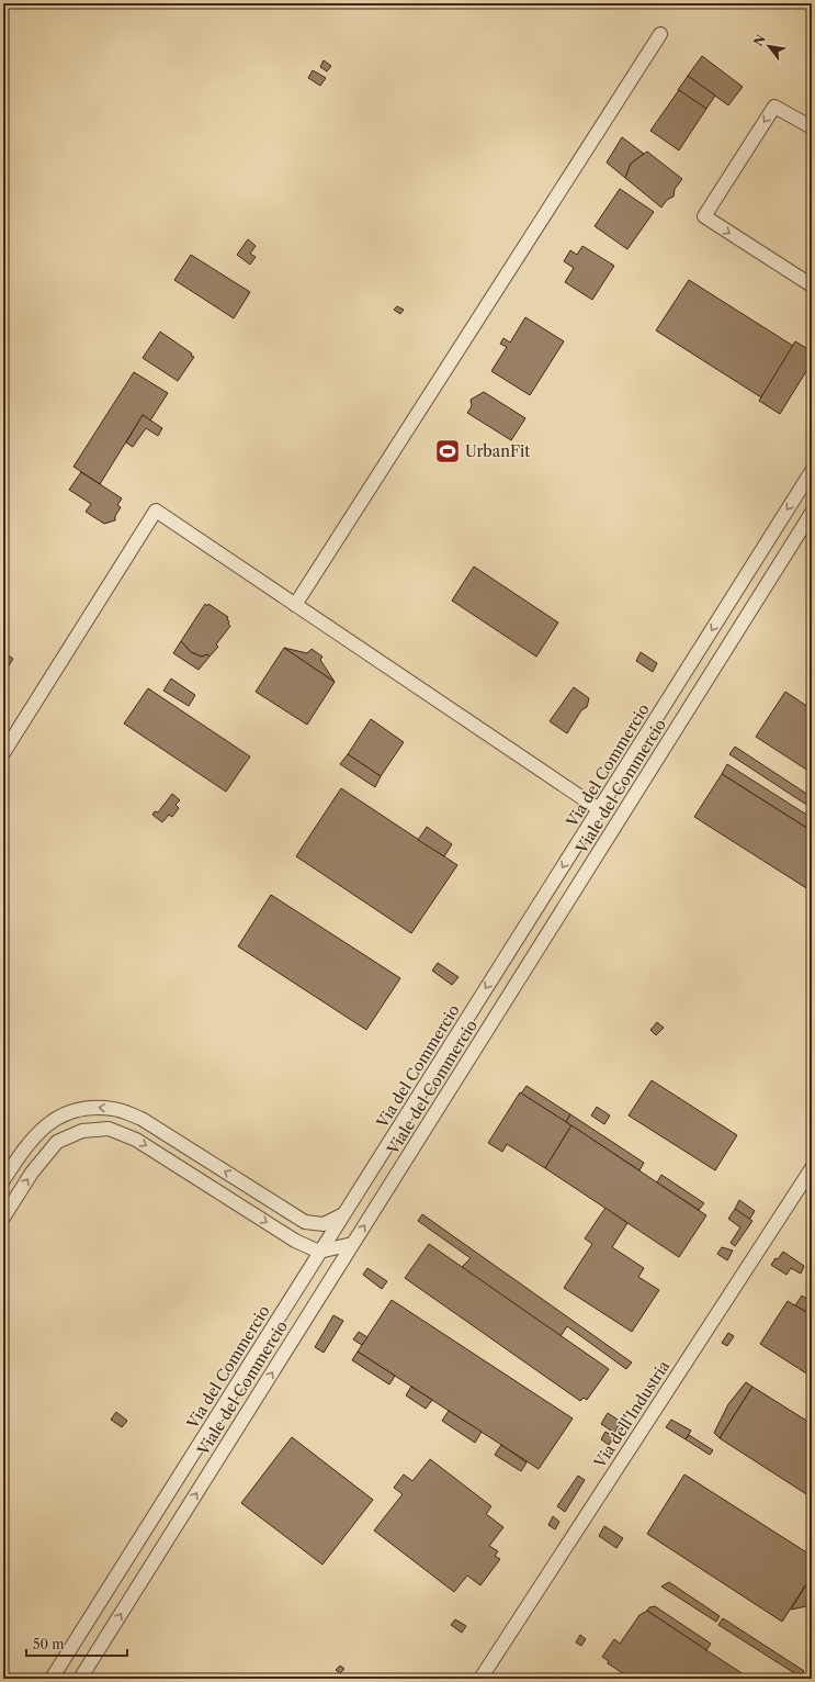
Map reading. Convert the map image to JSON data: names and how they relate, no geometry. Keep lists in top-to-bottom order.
{
  "streets": {
    "street": ["Via del Commercio", "Viale del Commercio", "Via dell'Industria"]
  },
  "one_way": ["Via del Commercio", "Viale del Commercio"],
  "places": {
    "sports": ["UrbanFit"]
  },
  "scale_bar": "50 m",
  "north": "top left"
}
